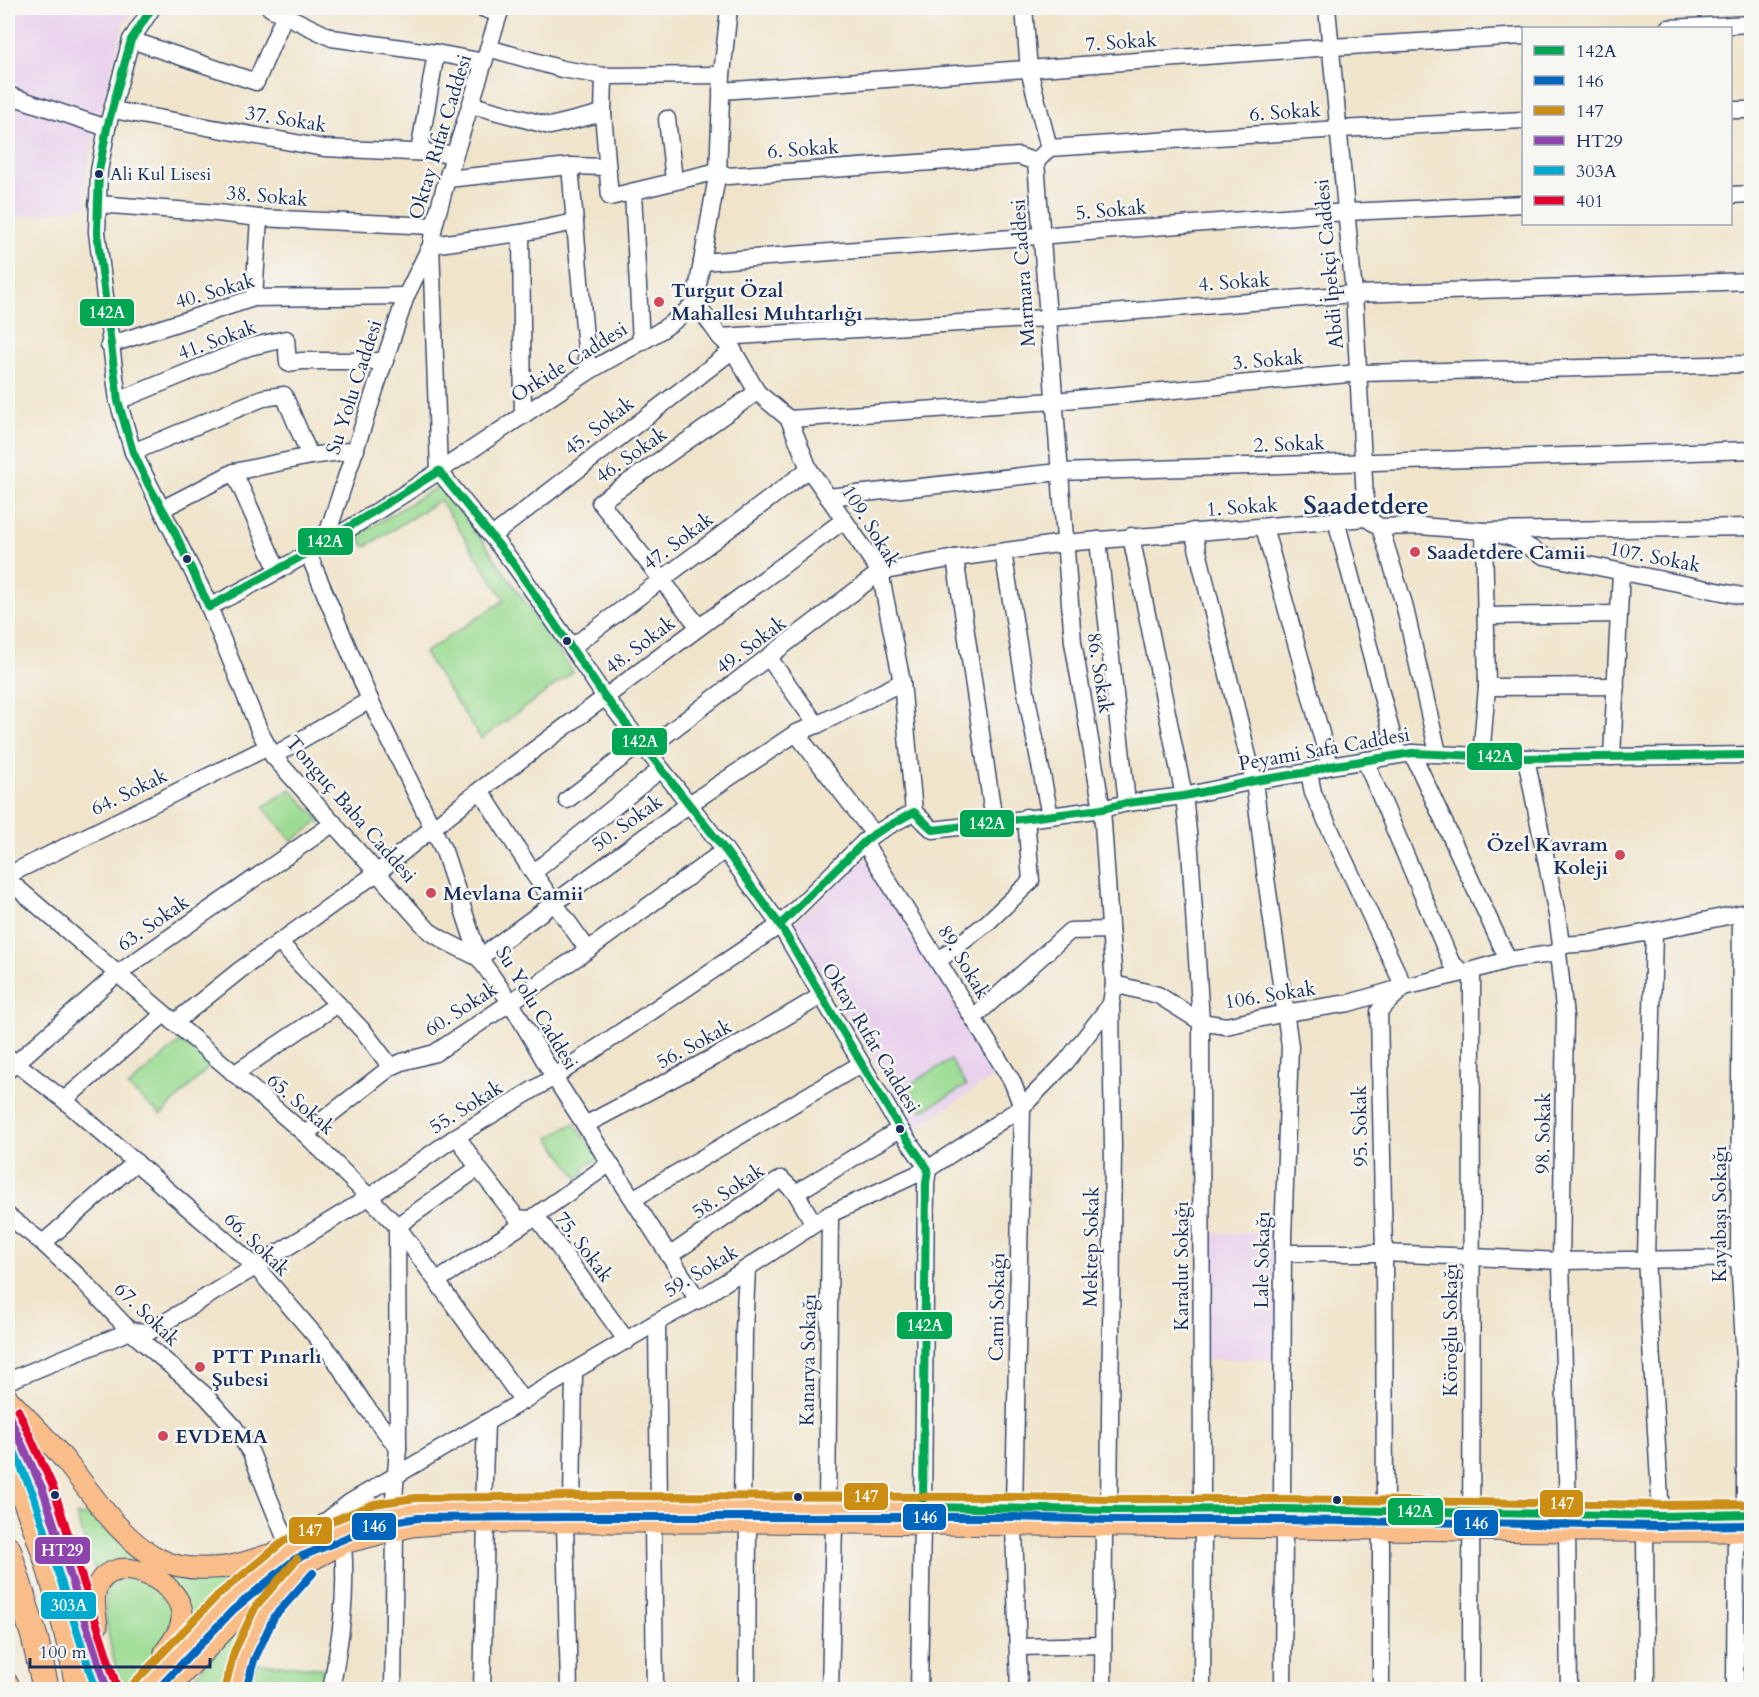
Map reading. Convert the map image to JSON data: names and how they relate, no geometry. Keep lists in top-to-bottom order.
{
  "streets": {
    "street": [
      "7. Sokak",
      "6. Sokak",
      "37. Sokak",
      "Oktay Rıfat Caddesi",
      "38. Sokak",
      "5. Sokak",
      "Abdi İpekçi Caddesi",
      "Marmara Caddesi",
      "4. Sokak",
      "40. Sokak",
      "41. Sokak",
      "3. Sokak",
      "Orkide Caddesi",
      "Su Yolu Caddesi",
      "45. Sokak",
      "2. Sokak",
      "46. Sokak",
      "1. Sokak",
      "109. Sokak",
      "47. Sokak",
      "107. Sokak",
      "48. Sokak",
      "49. Sokak",
      "86. Sokak",
      "Peyami Safa Caddesi",
      "64. Sokak",
      "Tonguç Baba Caddesi",
      "50. Sokak",
      "63. Sokak",
      "89. Sokak",
      "106. Sokak",
      "60. Sokak",
      "56. Sokak",
      "65. Sokak",
      "55. Sokak",
      "95. Sokak",
      "98. Sokak",
      "58. Sokak",
      "Kayabaşı Sokağı",
      "66. Sokak",
      "75. Sokak",
      "Mektep Sokak",
      "Lale Sokağı",
      "Karadut Sokağı",
      "59. Sokak",
      "Cami Sokağı",
      "67. Sokak",
      "Köroğlu Sokağı",
      "Kanarya Sokağı"
    ]
  },
  "crossings": [
    ["7. Sokak", "Oktay Rıfat Caddesi"],
    ["7. Sokak", "Abdi İpekçi Caddesi"],
    ["6. Sokak", "Abdi İpekçi Caddesi"],
    ["6. Sokak", "Marmara Caddesi"],
    ["37. Sokak", "Oktay Rıfat Caddesi"],
    ["37. Sokak", "Tonguç Baba Caddesi"],
    ["Oktay Rıfat Caddesi", "38. Sokak"],
    ["Oktay Rıfat Caddesi", "Orkide Caddesi"],
    ["Oktay Rıfat Caddesi", "Su Yolu Caddesi"],
    ["Oktay Rıfat Caddesi", "45. Sokak"],
    ["Oktay Rıfat Caddesi", "47. Sokak"],
    ["Oktay Rıfat Caddesi", "48. Sokak"],
    ["Oktay Rıfat Caddesi", "49. Sokak"],
    ["Oktay Rıfat Caddesi", "50. Sokak"],
    ["Oktay Rıfat Caddesi", "60. Sokak"],
    ["Oktay Rıfat Caddesi", "56. Sokak"],
    ["Oktay Rıfat Caddesi", "55. Sokak"],
    ["Oktay Rıfat Caddesi", "59. Sokak"],
    ["38. Sokak", "Tonguç Baba Caddesi"],
    ["5. Sokak", "Abdi İpekçi Caddesi"],
    ["5. Sokak", "Marmara Caddesi"],
    ["Abdi İpekçi Caddesi", "4. Sokak"],
    ["Abdi İpekçi Caddesi", "3. Sokak"],
    ["Abdi İpekçi Caddesi", "2. Sokak"],
    ["Abdi İpekçi Caddesi", "1. Sokak"],
    ["Abdi İpekçi Caddesi", "Peyami Safa Caddesi"],
    ["Marmara Caddesi", "4. Sokak"],
    ["Marmara Caddesi", "3. Sokak"],
    ["Marmara Caddesi", "2. Sokak"],
    ["Marmara Caddesi", "1. Sokak"],
    ["Marmara Caddesi", "86. Sokak"],
    ["4. Sokak", "109. Sokak"],
    ["40. Sokak", "Su Yolu Caddesi"],
    ["40. Sokak", "Tonguç Baba Caddesi"],
    ["41. Sokak", "Su Yolu Caddesi"],
    ["41. Sokak", "Tonguç Baba Caddesi"],
    ["3. Sokak", "109. Sokak"],
    ["Orkide Caddesi", "Su Yolu Caddesi"],
    ["Orkide Caddesi", "109. Sokak"],
    ["Orkide Caddesi", "Tonguç Baba Caddesi"],
    ["Su Yolu Caddesi", "48. Sokak"],
    ["Su Yolu Caddesi", "64. Sokak"],
    ["Su Yolu Caddesi", "Tonguç Baba Caddesi"],
    ["Su Yolu Caddesi", "50. Sokak"],
    ["Su Yolu Caddesi", "60. Sokak"],
    ["Su Yolu Caddesi", "56. Sokak"],
    ["Su Yolu Caddesi", "55. Sokak"],
    ["Su Yolu Caddesi", "58. Sokak"],
    ["Su Yolu Caddesi", "59. Sokak"],
    ["45. Sokak", "109. Sokak"],
    ["2. Sokak", "109. Sokak"],
    ["46. Sokak", "109. Sokak"],
    ["46. Sokak", "47. Sokak"],
    ["46. Sokak", "48. Sokak"],
    ["1. Sokak", "109. Sokak"],
    ["1. Sokak", "107. Sokak"],
    ["1. Sokak", "49. Sokak"],
    ["1. Sokak", "86. Sokak"],
    ["1. Sokak", "Lale Sokağı"],
    ["1. Sokak", "Karadut Sokağı"],
    ["109. Sokak", "47. Sokak"],
    ["109. Sokak", "48. Sokak"],
    ["109. Sokak", "49. Sokak"],
    ["109. Sokak", "Peyami Safa Caddesi"],
    ["109. Sokak", "50. Sokak"],
    ["109. Sokak", "55. Sokak"],
    ["48. Sokak", "Tonguç Baba Caddesi"],
    ["48. Sokak", "65. Sokak"],
    ["48. Sokak", "66. Sokak"],
    ["86. Sokak", "Peyami Safa Caddesi"],
    ["86. Sokak", "Mektep Sokak"],
    ["Peyami Safa Caddesi", "55. Sokak"],
    ["Peyami Safa Caddesi", "98. Sokak"],
    ["Peyami Safa Caddesi", "Lale Sokağı"],
    ["Peyami Safa Caddesi", "Karadut Sokağı"],
    ["64. Sokak", "Tonguç Baba Caddesi"],
    ["Tonguç Baba Caddesi", "50. Sokak"],
    ["Tonguç Baba Caddesi", "63. Sokak"],
    ["50. Sokak", "89. Sokak"],
    ["63. Sokak", "65. Sokak"],
    ["63. Sokak", "66. Sokak"],
    ["89. Sokak", "55. Sokak"],
    ["89. Sokak", "59. Sokak"],
    ["89. Sokak", "Cami Sokağı"],
    ["106. Sokak", "95. Sokak"],
    ["106. Sokak", "98. Sokak"],
    ["106. Sokak", "Kayabaşı Sokağı"],
    ["106. Sokak", "Mektep Sokak"],
    ["106. Sokak", "Lale Sokağı"],
    ["106. Sokak", "Karadut Sokağı"],
    ["106. Sokak", "Köroğlu Sokağı"],
    ["60. Sokak", "65. Sokak"],
    ["65. Sokak", "55. Sokak"],
    ["65. Sokak", "59. Sokak"],
    ["55. Sokak", "66. Sokak"],
    ["55. Sokak", "75. Sokak"],
    ["55. Sokak", "67. Sokak"],
    ["75. Sokak", "59. Sokak"],
    ["Mektep Sokak", "59. Sokak"],
    ["59. Sokak", "Cami Sokağı"],
    ["59. Sokak", "67. Sokak"],
    ["59. Sokak", "Kanarya Sokağı"]
  ],
  "districts": ["Saadetdere"],
  "places": [
    "Ali Kul Lisesi",
    "Turgut Özal Mahallesi Muhtarlığı",
    "Saadetdere Camii",
    "Özel Kavram Koleji",
    "Mevlana Camii",
    "PTT Pınarlı Şubesi",
    "EVDEMA"
  ],
  "lines": [
    "transit line 142A",
    "transit line 401",
    "transit line HT29",
    "transit line 303A",
    "transit line 147",
    "transit line 146"
  ],
  "legend": [
    "142A",
    "146",
    "147",
    "HT29",
    "303A",
    "401"
  ],
  "scale_bar": "100 m"
}
